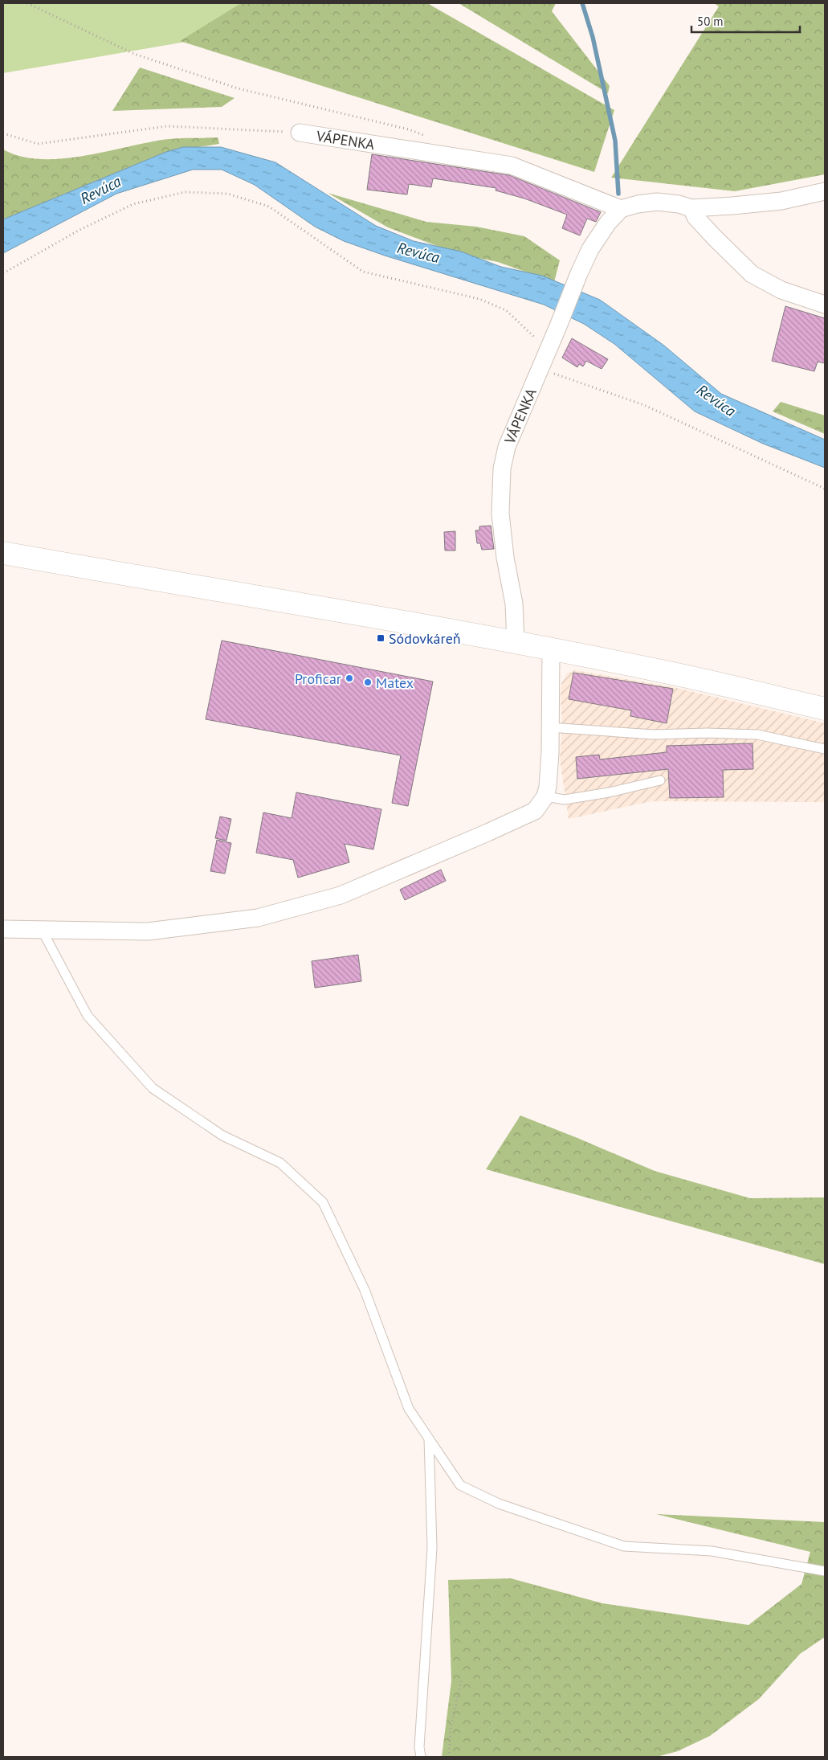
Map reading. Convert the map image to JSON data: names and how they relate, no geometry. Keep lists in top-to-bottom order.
{
  "streets": {
    "street": ["VÁPENKA"]
  },
  "water": ["Revúca"],
  "places": {
    "transit": ["Sódovkáreň"],
    "other": ["Proficar", "Matex"]
  },
  "scale_bar": "50 m"
}
